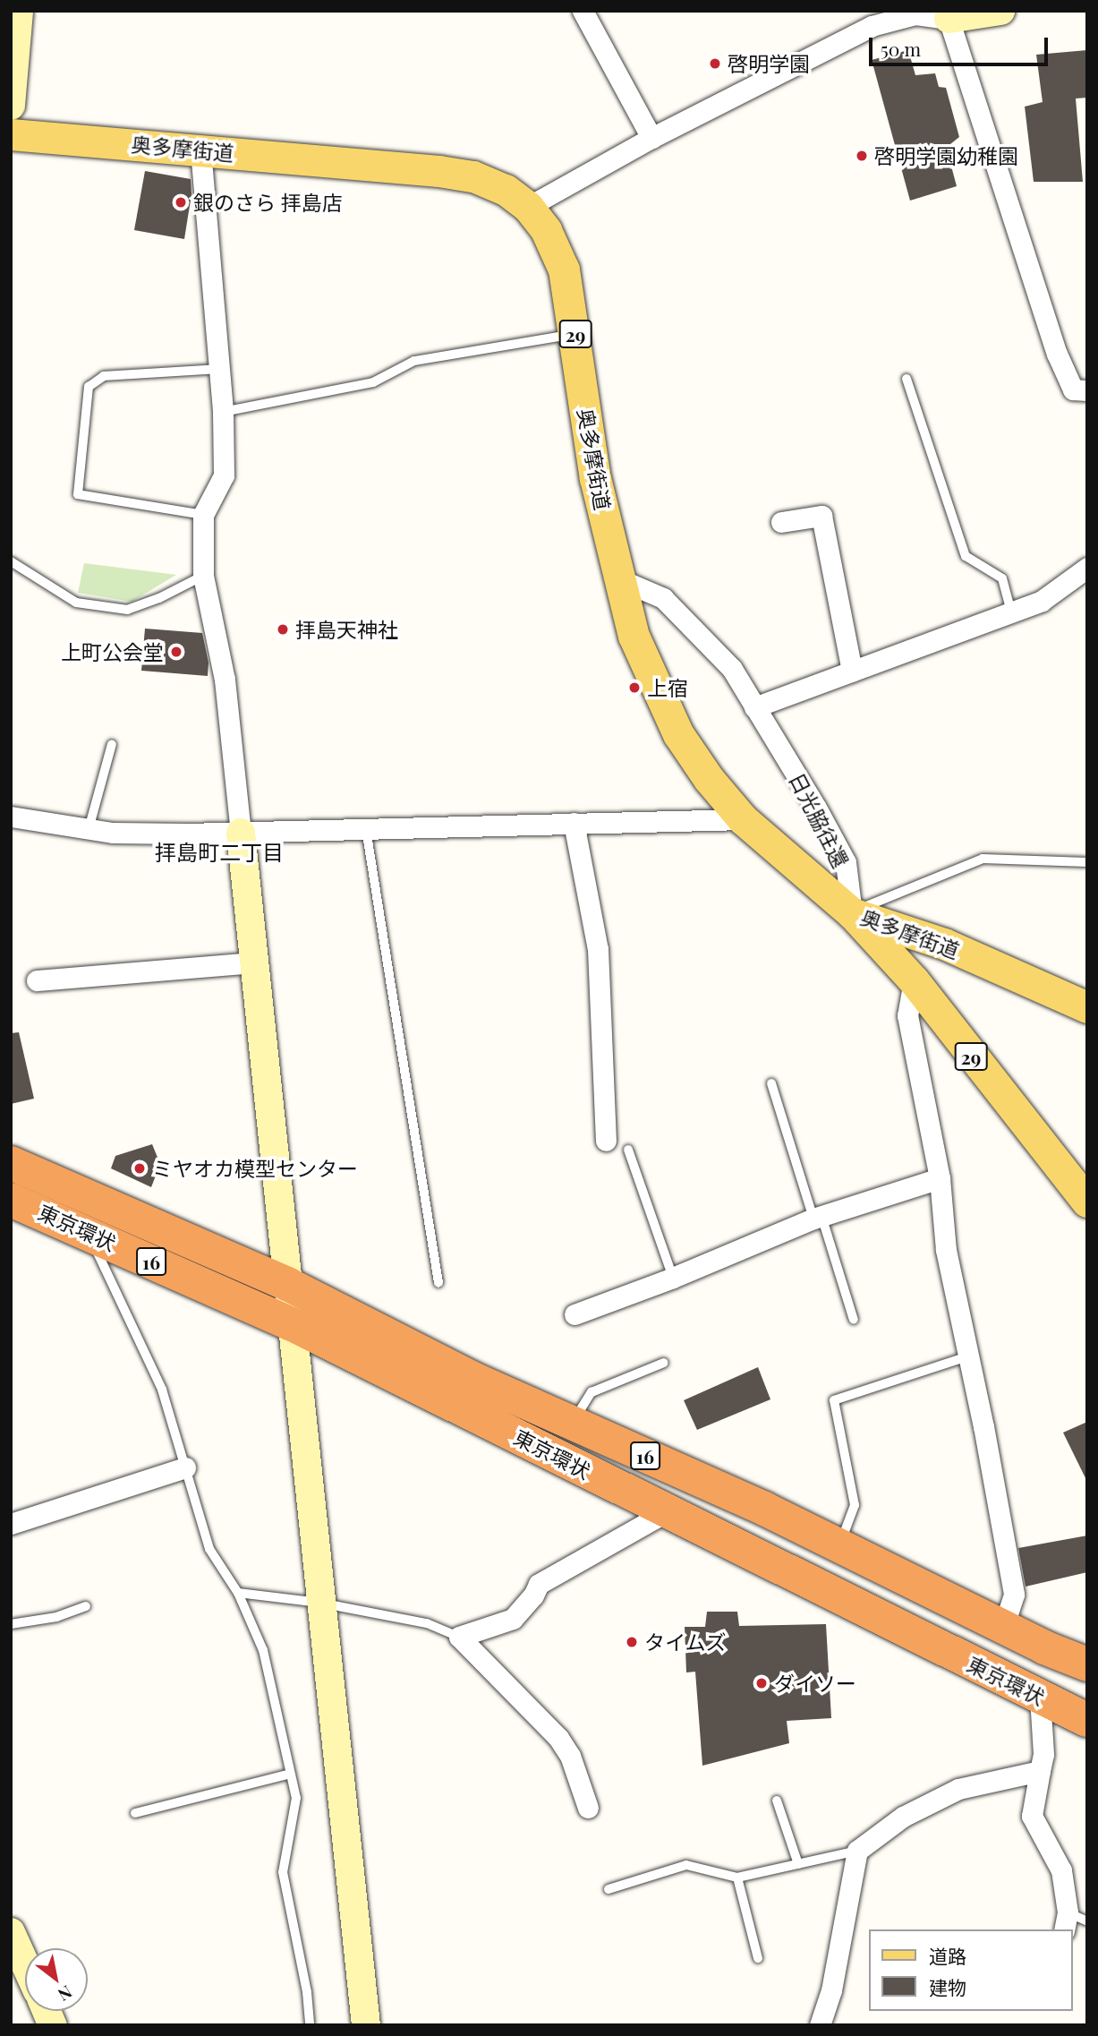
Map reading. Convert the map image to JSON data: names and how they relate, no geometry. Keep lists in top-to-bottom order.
{
  "streets": {
    "highway": ["東京環状", "16"],
    "main road": ["奥多摩街道", "29"],
    "street": ["日光脇往還"]
  },
  "crossings": [
    ["奥多摩街道", "29"],
    ["奥多摩街道", "日光脇往還"],
    ["29", "日光脇往還"]
  ],
  "districts": ["拝島町二丁目"],
  "places": [
    "啓明学園",
    "啓明学園幼稚園",
    "銀のさら 拝島店",
    "拝島天神社",
    "上町公会堂",
    "上宿",
    "ミヤオカ模型センター",
    "タイムズ",
    "ダイソー"
  ],
  "legend": ["道路", "建物"],
  "scale_bar": "50 m",
  "north": "bottom right"
}
